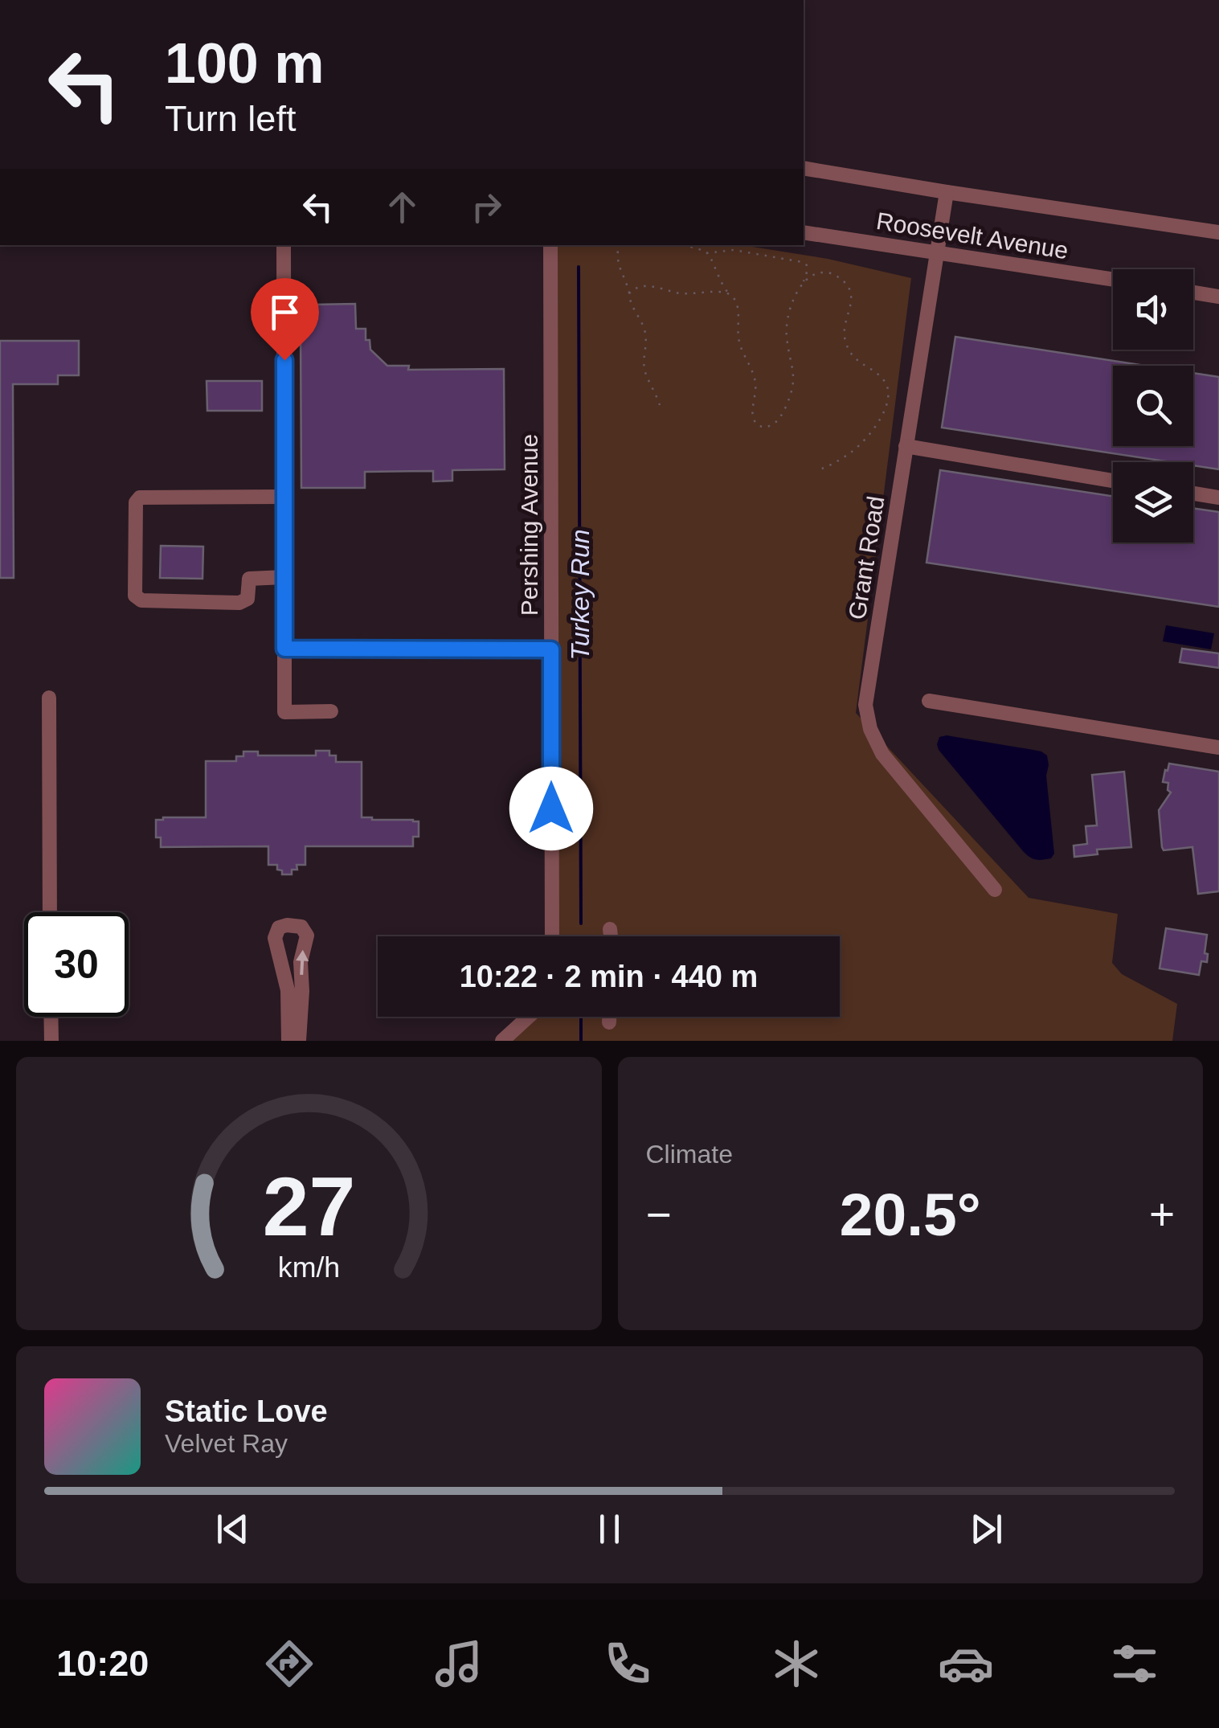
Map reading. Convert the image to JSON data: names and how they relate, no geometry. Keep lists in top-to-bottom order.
{
  "streets": {
    "street": ["Roosevelt Avenue", "Pershing Avenue", "Grant Road"]
  },
  "crossings": [
    ["Roosevelt Avenue", "Grant Road"]
  ],
  "water": ["Turkey Run"],
  "page": {
    "turn": ["100 m", "Turn left"],
    "limit": "30",
    "trip": "10:22 · 2 min · 440 m",
    "tile": "Climate",
    "heat": ["−", "20.5°", "+"],
    "song": ["Static Love", "Velvet Ray"],
    "tabs": "10:20",
    "gauge": ["27", "km/h"]
  }
}
